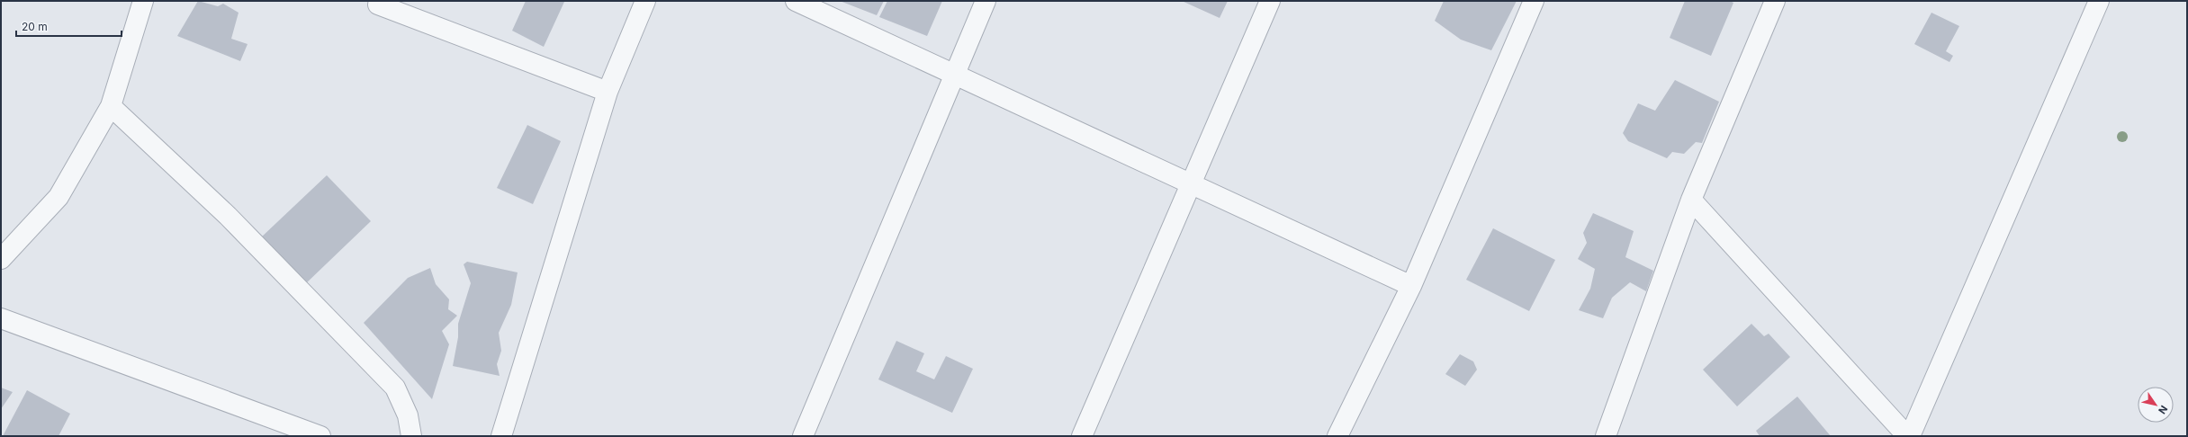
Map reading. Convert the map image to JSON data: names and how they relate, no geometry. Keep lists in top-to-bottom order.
{
  "scale_bar": "20 m",
  "north": "bottom right"
}
